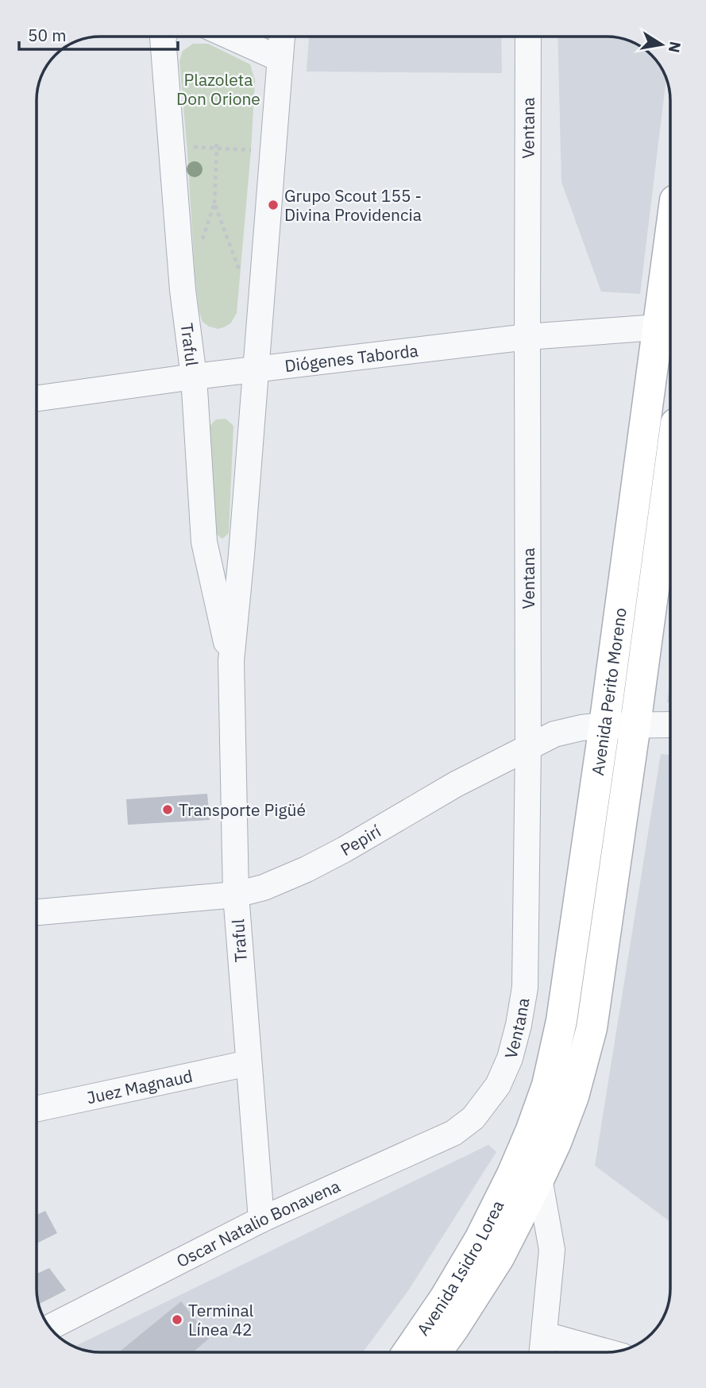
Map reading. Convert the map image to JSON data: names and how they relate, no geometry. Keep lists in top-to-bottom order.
{
  "streets": {
    "main road": ["Avenida Perito Moreno", "Avenida Isidro Lorea"],
    "street": [
      "Ventana",
      "Traful",
      "Diógenes Taborda",
      "Pepirí",
      "Juez Magnaud",
      "Oscar Natalio Bonavena"
    ]
  },
  "crossings": [
    ["Ventana", "Diógenes Taborda"],
    ["Ventana", "Pepirí"],
    ["Ventana", "Oscar Natalio Bonavena"],
    ["Traful", "Diógenes Taborda"],
    ["Traful", "Pepirí"],
    ["Traful", "Juez Magnaud"],
    ["Traful", "Oscar Natalio Bonavena"],
    ["Diógenes Taborda", "Avenida Perito Moreno"],
    ["Avenida Perito Moreno", "Pepirí"],
    ["Avenida Perito Moreno", "Avenida Isidro Lorea"]
  ],
  "parks": ["Plazoleta Don Orione"],
  "places": ["Grupo Scout 155 - Divina Providencia", "Transporte Pigüé", "Terminal Línea 42"],
  "scale_bar": "50 m",
  "north": "right"
}
